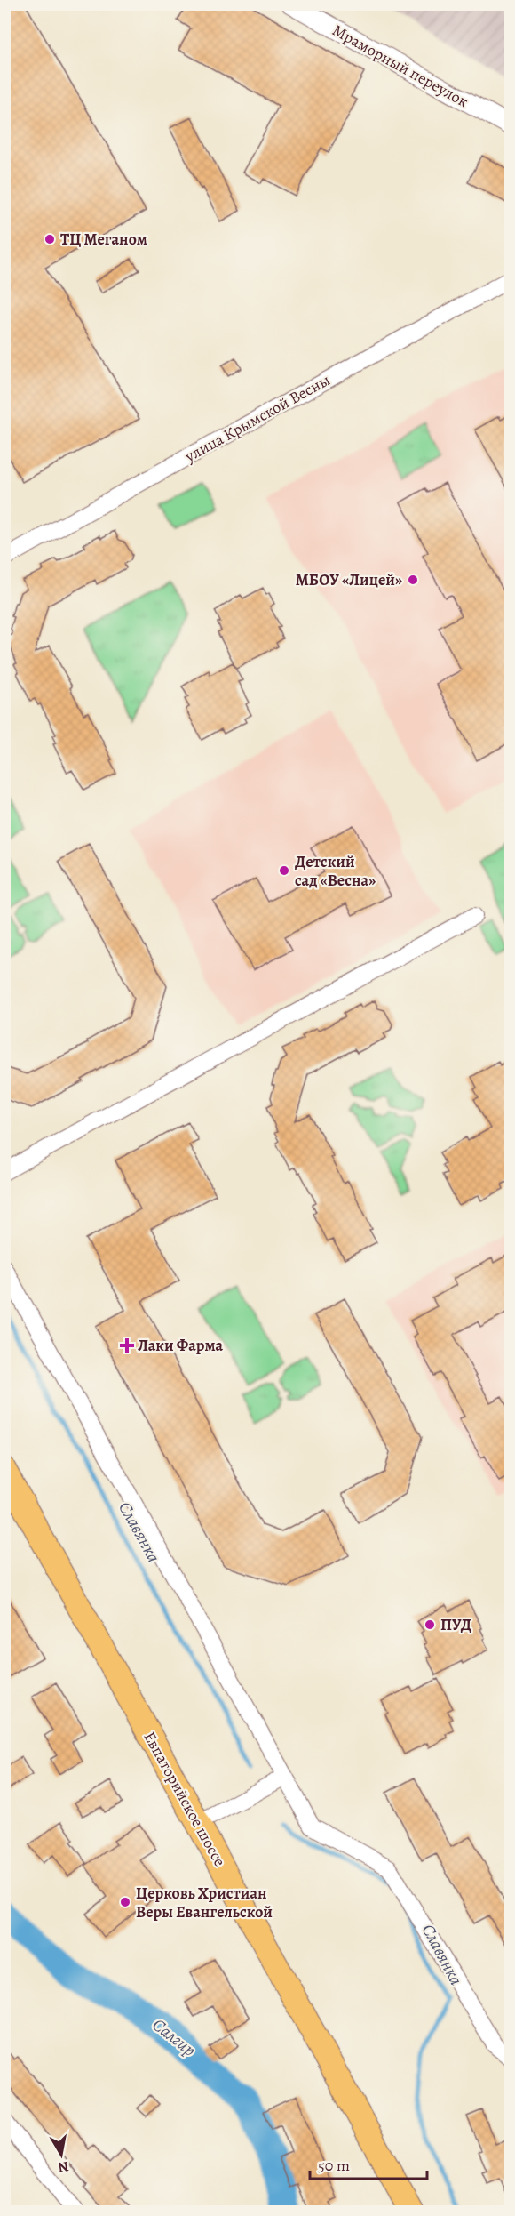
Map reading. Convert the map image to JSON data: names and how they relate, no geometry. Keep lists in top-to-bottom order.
{
  "streets": {
    "main road": ["Евпаторийское шоссе"],
    "street": ["Мраморный переулок", "улица Крымской Весны"]
  },
  "water": ["Славянка", "Салгир"],
  "places": {
    "other": [
      "ТЦ Меганом",
      "МБОУ «Лицей»",
      "Детский сад «Весна»",
      "ПУД",
      "Церковь Христиан Веры Евангельской"
    ],
    "health": ["Лаки Фарма"]
  },
  "scale_bar": "50 m",
  "north": "bottom"
}
